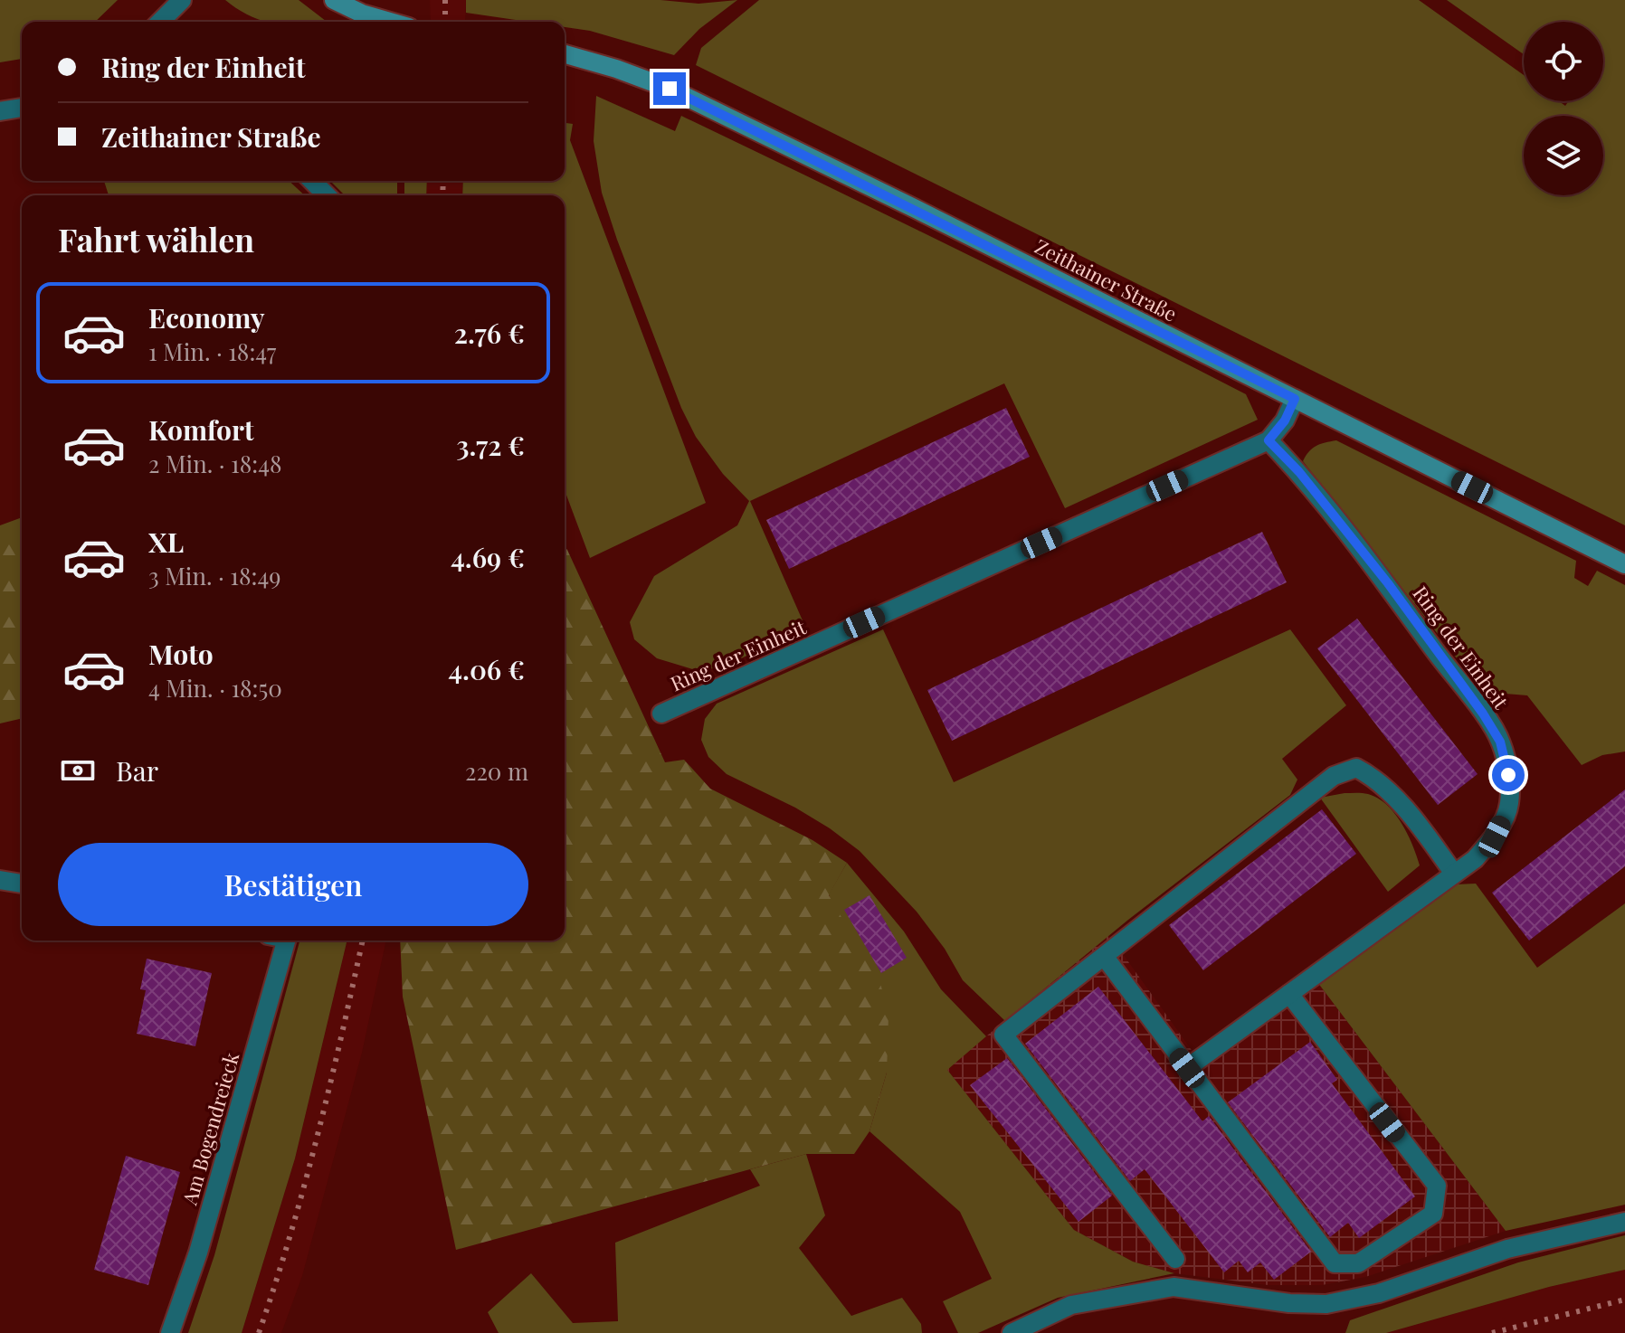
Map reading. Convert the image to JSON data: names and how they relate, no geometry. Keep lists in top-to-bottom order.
{
  "streets": {
    "street": ["Zeithainer Straße", "Ring der Einheit", "Am Bogendreieck"]
  },
  "page": {
    "banner": ["Ring der Einheit", "Zeithainer Straße"],
    "heading": "Fahrt wählen",
    "list": [
      {
        "name": "Economy",
        "note": "1 Min. · 18:47",
        "value": "2.76 €"
      },
      {
        "name": "Komfort",
        "note": "2 Min. · 18:48",
        "value": "3.72 €"
      },
      {
        "name": "XL",
        "note": "3 Min. · 18:49",
        "value": "4.69 €"
      },
      {
        "name": "Moto",
        "note": "4 Min. · 18:50",
        "value": "4.06 €"
      }
    ],
    "pay": ["Bar", "220 m"],
    "buttons": "Bestätigen"
  }
}
